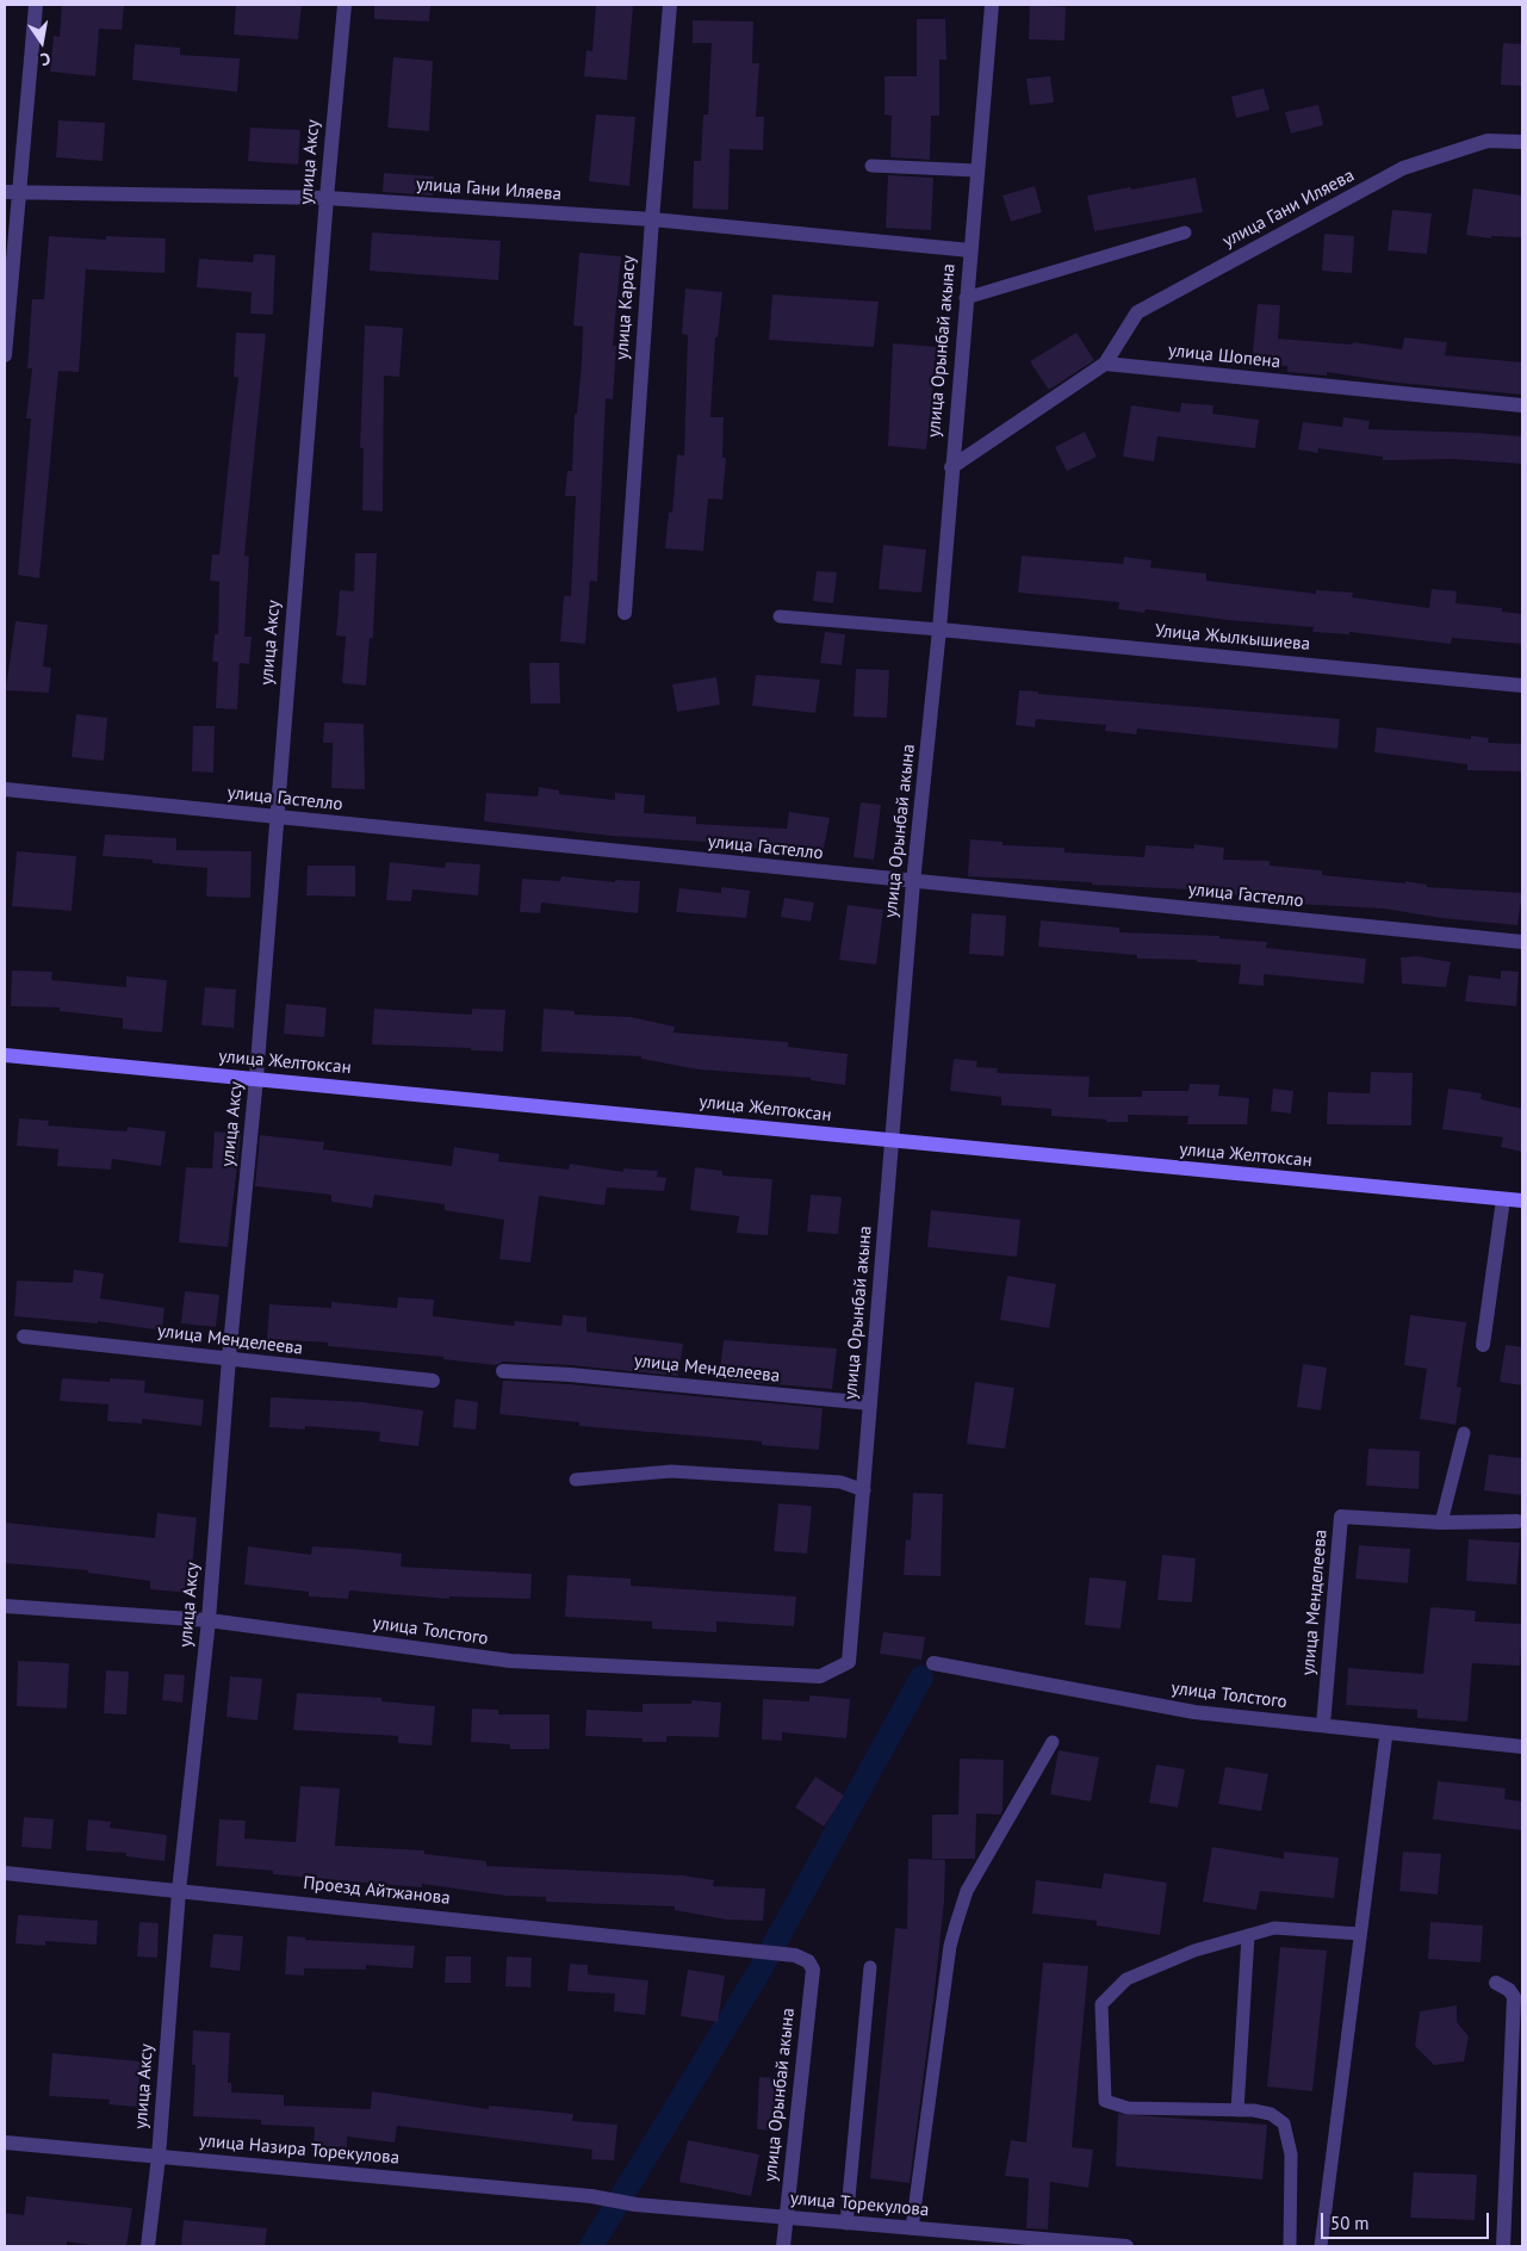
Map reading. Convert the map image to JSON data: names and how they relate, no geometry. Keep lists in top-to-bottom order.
{
  "streets": {
    "main road": ["улица Желтоксан"],
    "street": [
      "улица Аксу",
      "улица Гани Иляева",
      "улица Карасу",
      "улица Орынбай акына",
      "улица Шопена",
      "Улица Жылкышиева",
      "улица Гастелло",
      "улица Менделеева",
      "улица Толстого",
      "Проезд Айтжанова",
      "улица Назира Торекулова",
      "улица Торекулова"
    ]
  },
  "crossings": [
    ["улица Аксу", "улица Гани Иляева"],
    ["улица Аксу", "улица Гастелло"],
    ["улица Аксу", "улица Желтоксан"],
    ["улица Аксу", "улица Менделеева"],
    ["улица Аксу", "улица Толстого"],
    ["улица Аксу", "Проезд Айтжанова"],
    ["улица Аксу", "улица Назира Торекулова"],
    ["улица Гани Иляева", "улица Карасу"],
    ["улица Гани Иляева", "улица Орынбай акына"],
    ["улица Гани Иляева", "улица Шопена"],
    ["улица Орынбай акына", "Улица Жылкышиева"],
    ["улица Орынбай акына", "улица Гастелло"],
    ["улица Орынбай акына", "улица Желтоксан"],
    ["улица Орынбай акына", "улица Менделеева"],
    ["улица Орынбай акына", "улица Толстого"],
    ["улица Орынбай акына", "Проезд Айтжанова"],
    ["улица Орынбай акына", "улица Торекулова"],
    ["улица Менделеева", "улица Толстого"],
    ["улица Назира Торекулова", "улица Торекулова"]
  ],
  "scale_bar": "50 m",
  "north": "bottom"
}
